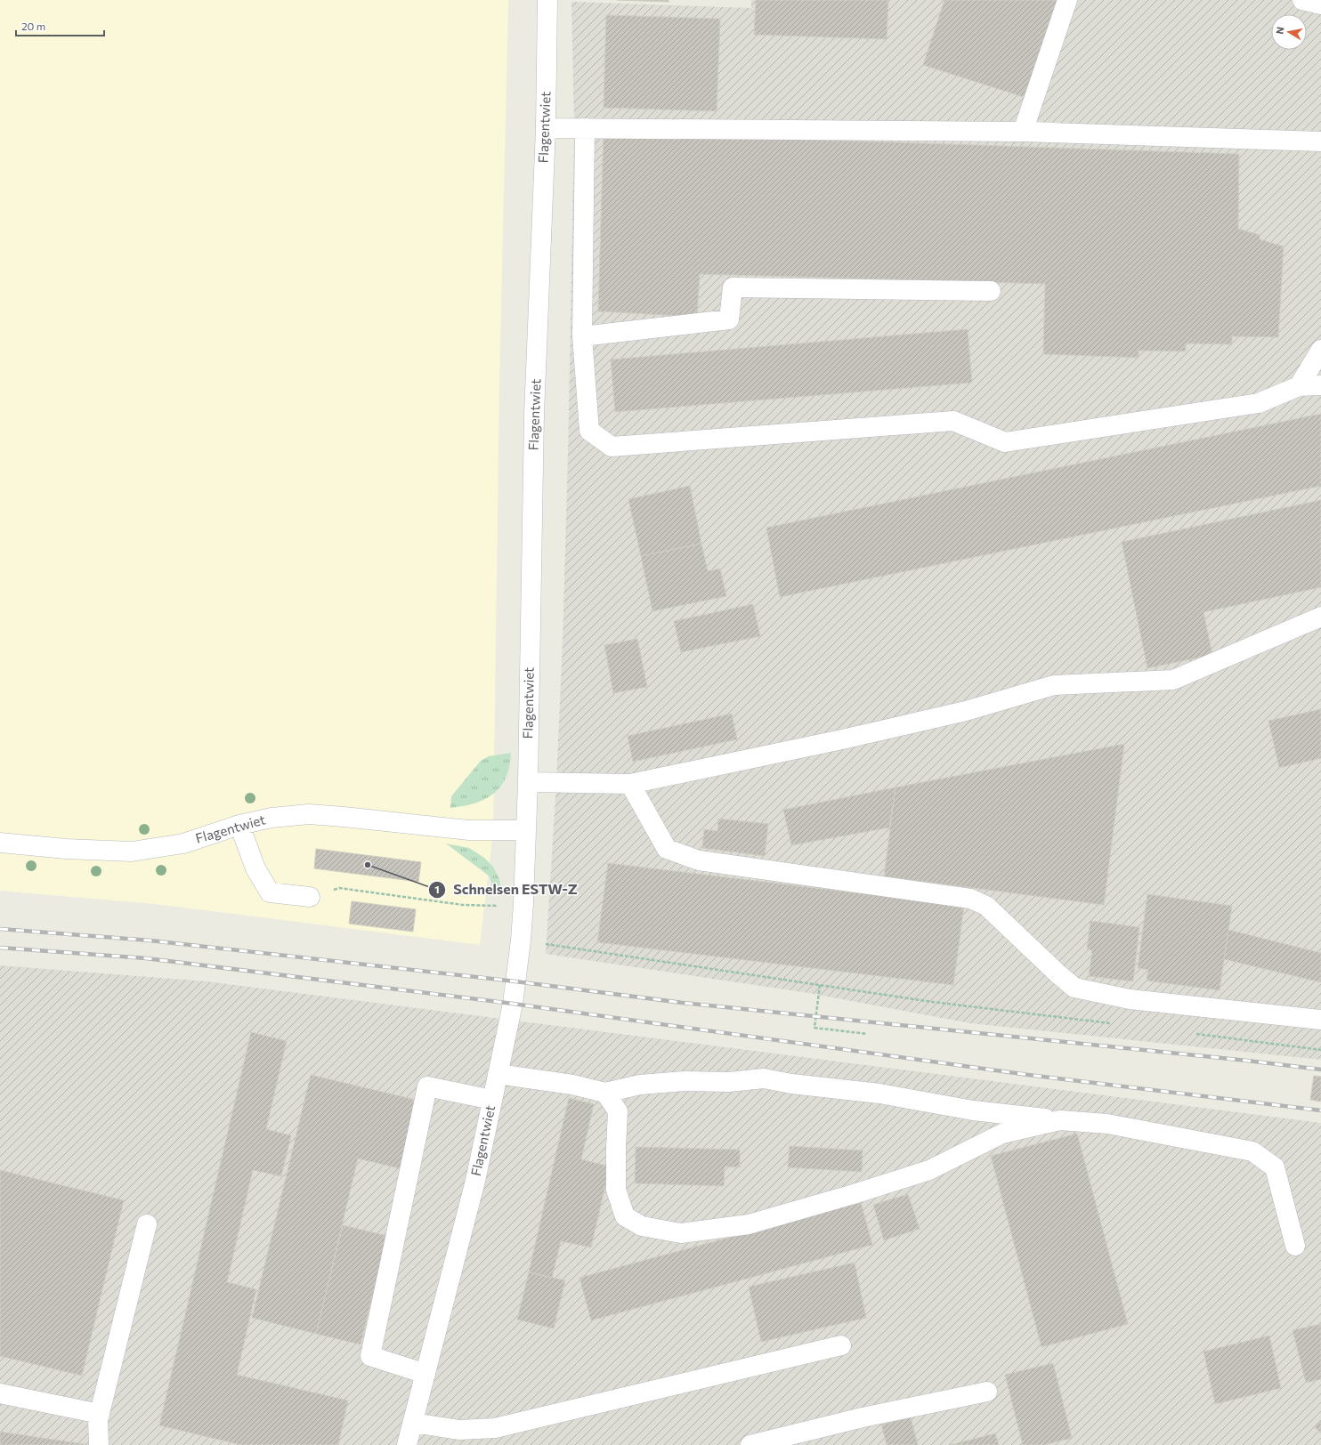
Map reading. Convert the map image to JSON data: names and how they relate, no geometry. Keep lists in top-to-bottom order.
{
  "streets": {
    "street": ["Flagentwiet"]
  },
  "places": ["Schnelsen ESTW-Z"],
  "scale_bar": "20 m",
  "north": "left"
}
